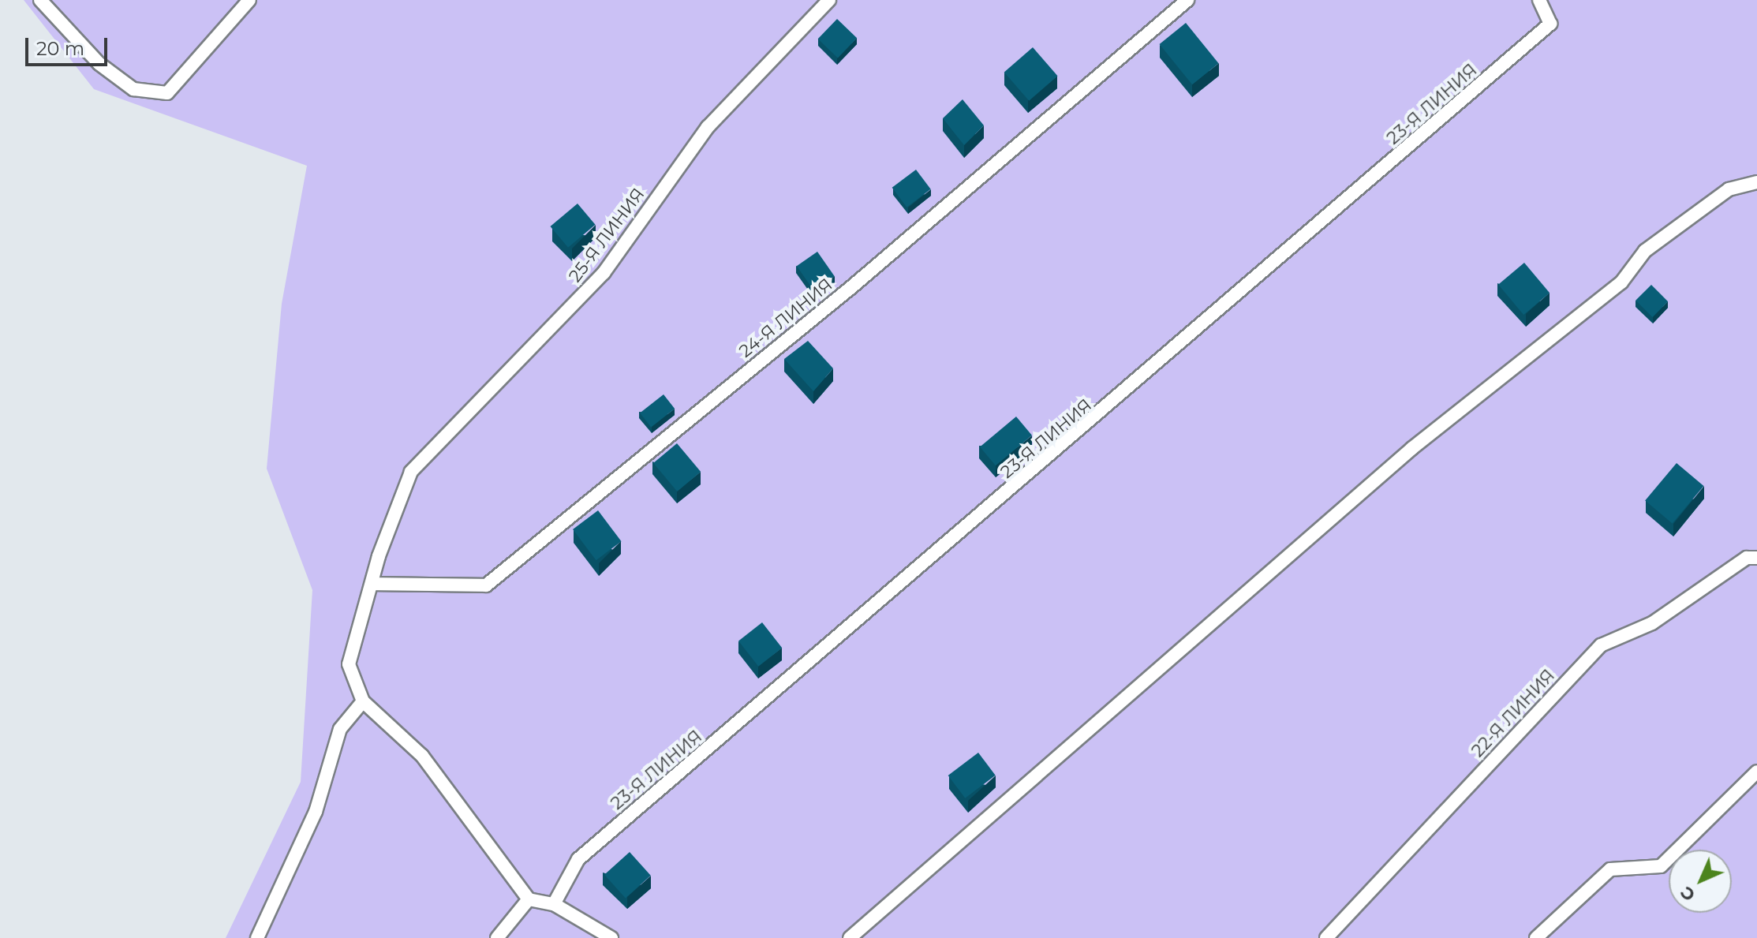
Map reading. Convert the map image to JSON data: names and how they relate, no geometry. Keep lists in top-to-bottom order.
{
  "streets": {
    "lane": [
      "23-Я ЛИНИЯ",
      "25-Я ЛИНИЯ",
      "24-Я ЛИНИЯ",
      "22-Я ЛИНИЯ"
    ]
  },
  "crossings": [
    ["25-Я ЛИНИЯ", "24-Я ЛИНИЯ"]
  ],
  "scale_bar": "20 m",
  "north": "bottom left"
}
